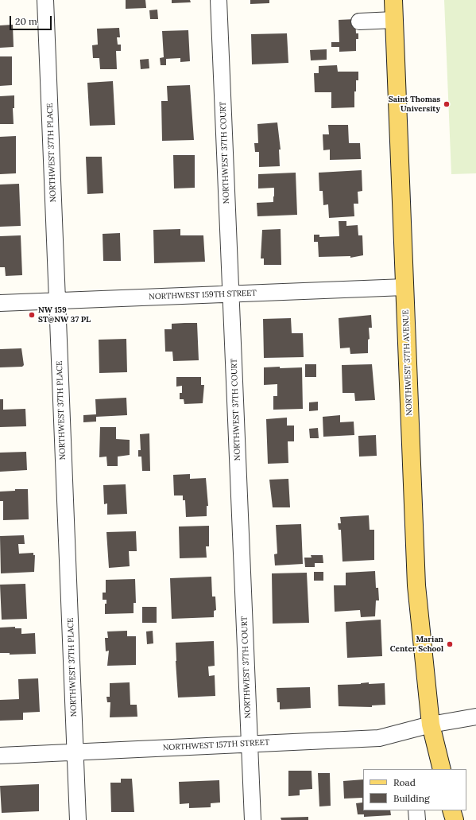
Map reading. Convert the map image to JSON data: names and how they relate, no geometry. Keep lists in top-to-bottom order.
{
  "streets": {
    "main road": ["NORTHWEST 37TH AVENUE"],
    "street": [
      "NORTHWEST 37TH PLACE",
      "NORTHWEST 37TH COURT",
      "NORTHWEST 159TH STREET",
      "NORTHWEST 157TH STREET"
    ]
  },
  "crossings": [
    ["NORTHWEST 37TH PLACE", "NORTHWEST 159TH STREET"],
    ["NORTHWEST 37TH PLACE", "NORTHWEST 157TH STREET"],
    ["NORTHWEST 37TH COURT", "NORTHWEST 159TH STREET"],
    ["NORTHWEST 37TH COURT", "NORTHWEST 157TH STREET"],
    ["NORTHWEST 159TH STREET", "NORTHWEST 37TH AVENUE"],
    ["NORTHWEST 37TH AVENUE", "NORTHWEST 157TH STREET"]
  ],
  "places": ["Saint Thomas University", "NW 159 ST@NW 37 PL", "Marian Center School"],
  "legend": ["Road", "Building"],
  "scale_bar": "20 m"
}
